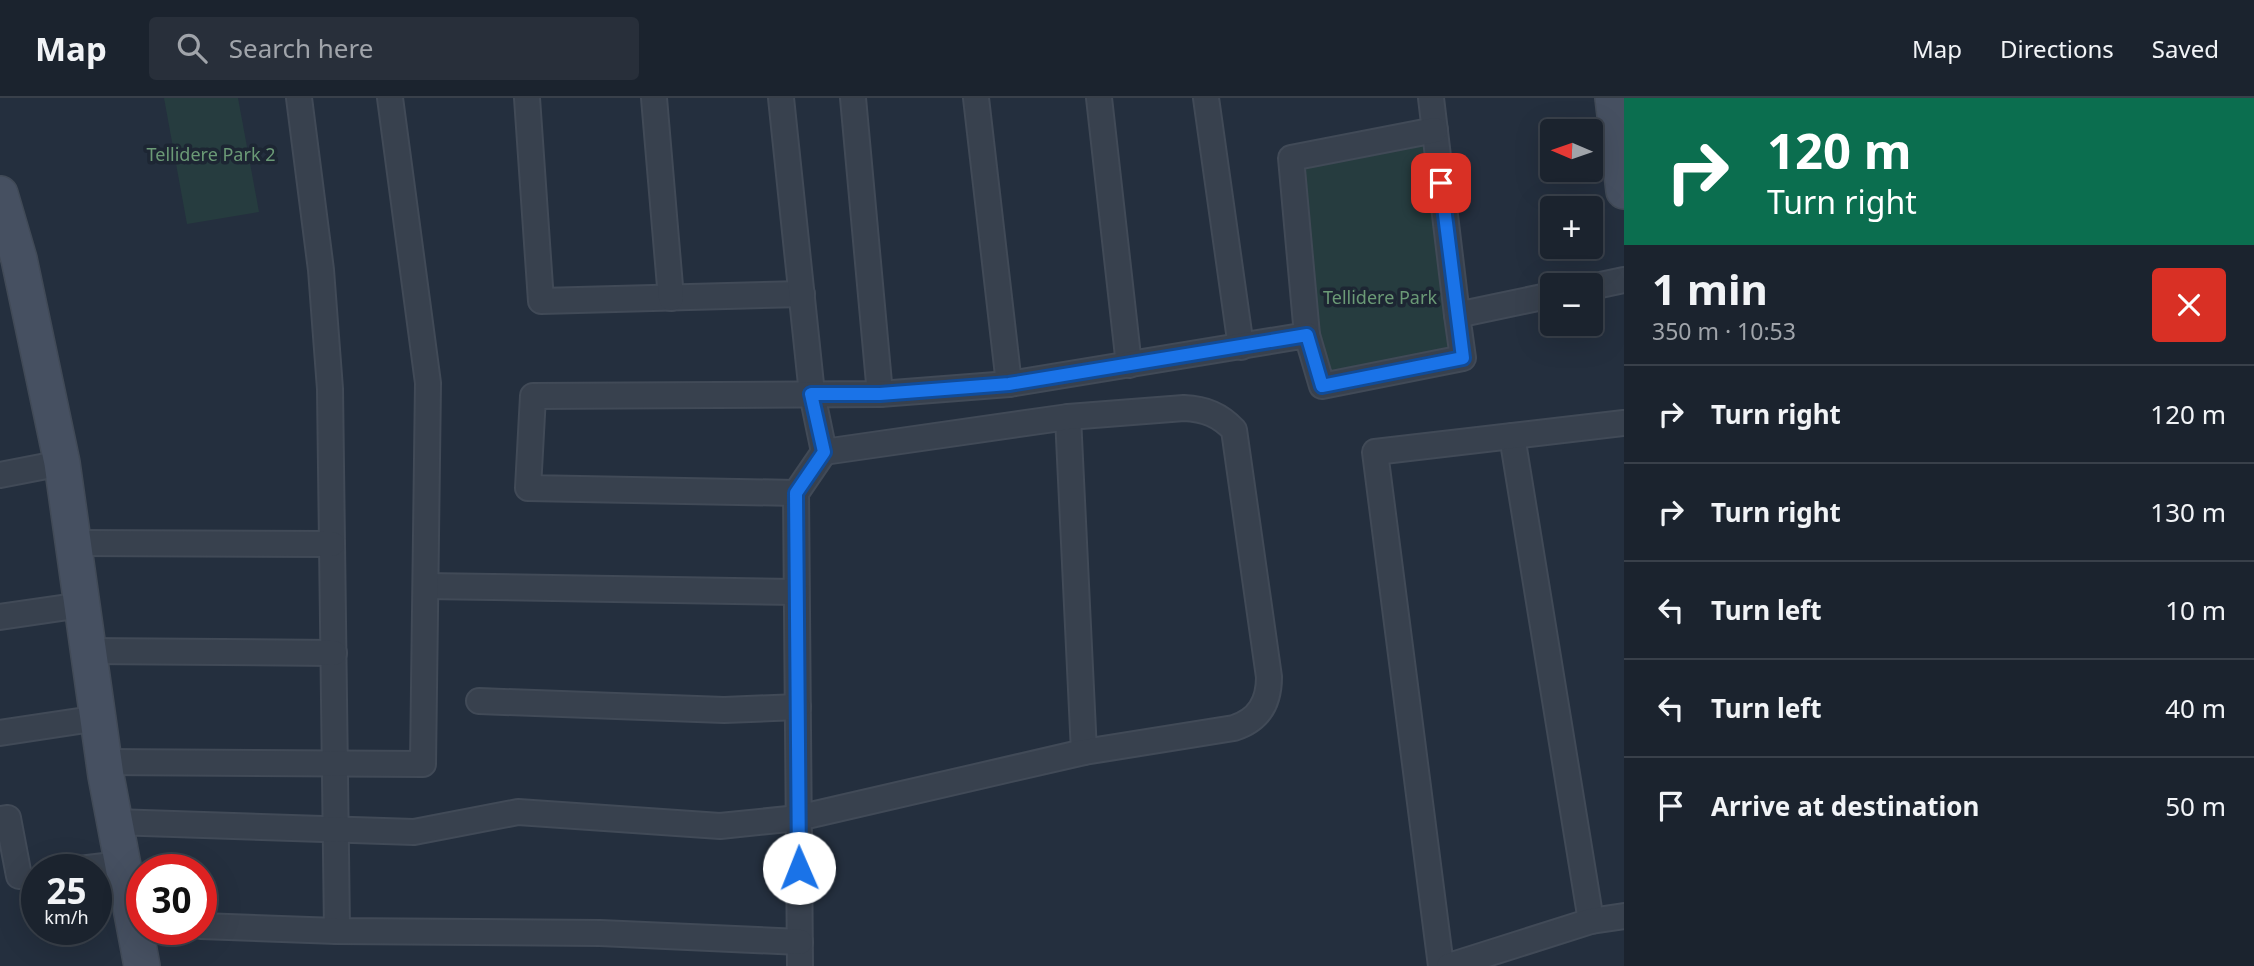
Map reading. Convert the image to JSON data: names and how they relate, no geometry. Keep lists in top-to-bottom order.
{
  "parks": ["Tellidere Park 2", "Tellidere Park"],
  "north": "left",
  "page": {
    "header": "Map",
    "search": "Search here",
    "nav": ["Map", "Directions", "Saved"],
    "turn": ["120 m", "Turn right"],
    "map_buttons": ["+", "−"],
    "heading": ["1 min", "350 m · 10:53"],
    "list": [
      {
        "name": "Turn right",
        "value": "120 m"
      },
      {
        "name": "Turn right",
        "value": "130 m"
      },
      {
        "name": "Turn left",
        "value": "10 m"
      },
      {
        "name": "Turn left",
        "value": "40 m"
      },
      {
        "name": "Arrive at destination",
        "value": "50 m"
      }
    ],
    "speed": "25 km/h",
    "limit": "30"
  }
}
